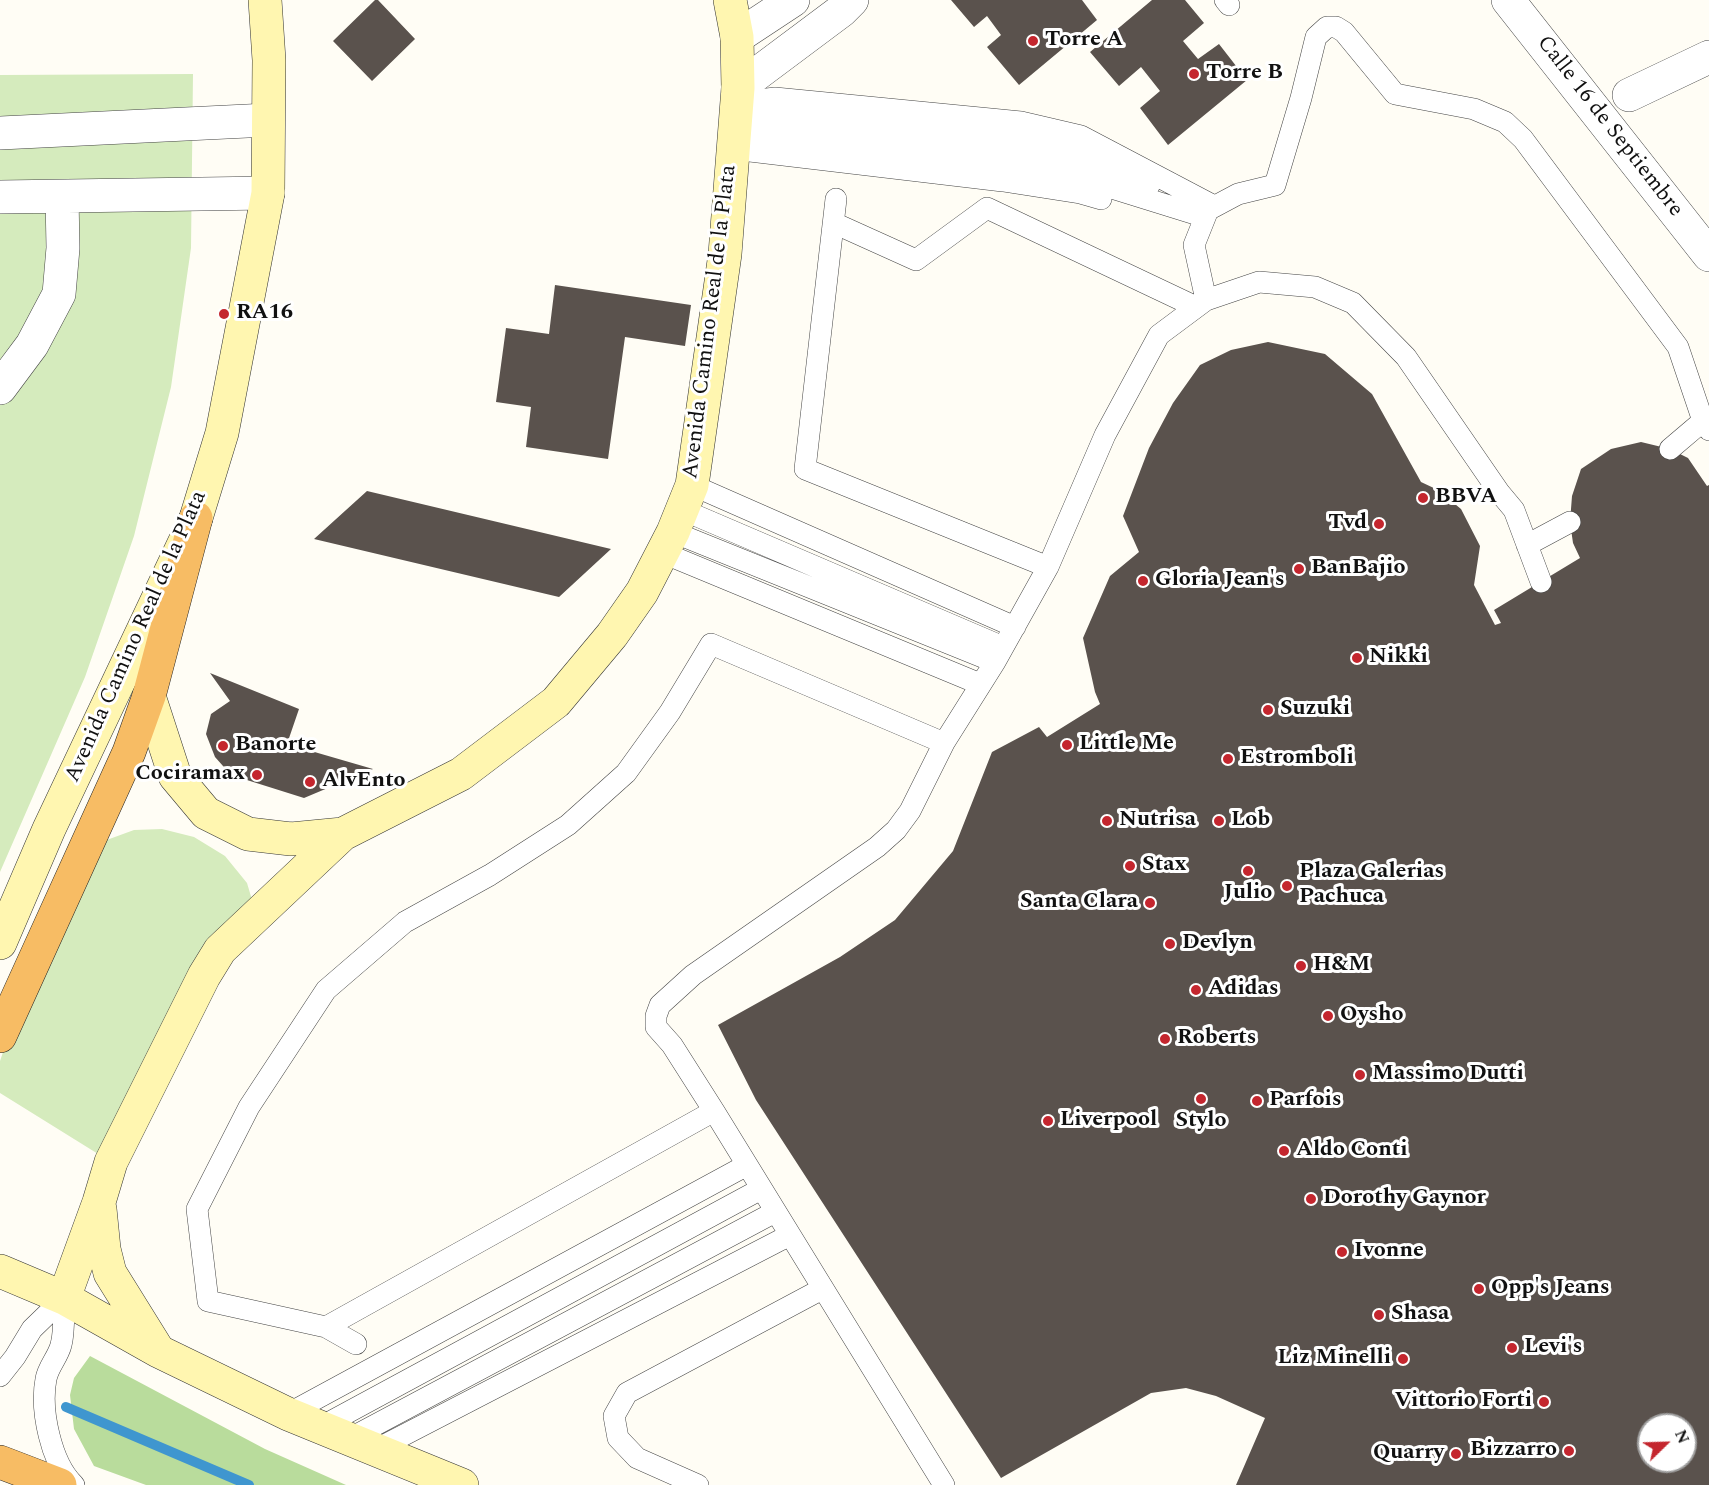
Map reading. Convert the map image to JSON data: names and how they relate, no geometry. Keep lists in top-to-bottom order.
{
  "streets": {
    "main road": ["Avenida Camino Real de la Plata"],
    "street": ["Calle 16 de Septiembre"]
  },
  "places": [
    "Torre A",
    "Torre B",
    "RA16",
    "BBVA",
    "Tvd",
    "BanBajio",
    "Gloria Jean's",
    "Nikki",
    "Suzuki",
    "Little Me",
    "Banorte",
    "Estromboli",
    "Cociramax",
    "AlvEnto",
    "Nutrisa",
    "Lob",
    "Stax",
    "Julio",
    "Plaza Galerias Pachuca",
    "Santa Clara",
    "Devlyn",
    "H&M",
    "Adidas",
    "Oysho",
    "Roberts",
    "Massimo Dutti",
    "Stylo",
    "Parfois",
    "Liverpool",
    "Aldo Conti",
    "Dorothy Gaynor",
    "Ivonne",
    "Opp's Jeans",
    "Shasa",
    "Levi's",
    "Liz Minelli",
    "Vittorio Forti",
    "Bizzarro",
    "Quarry"
  ],
  "north": "top right"
}
